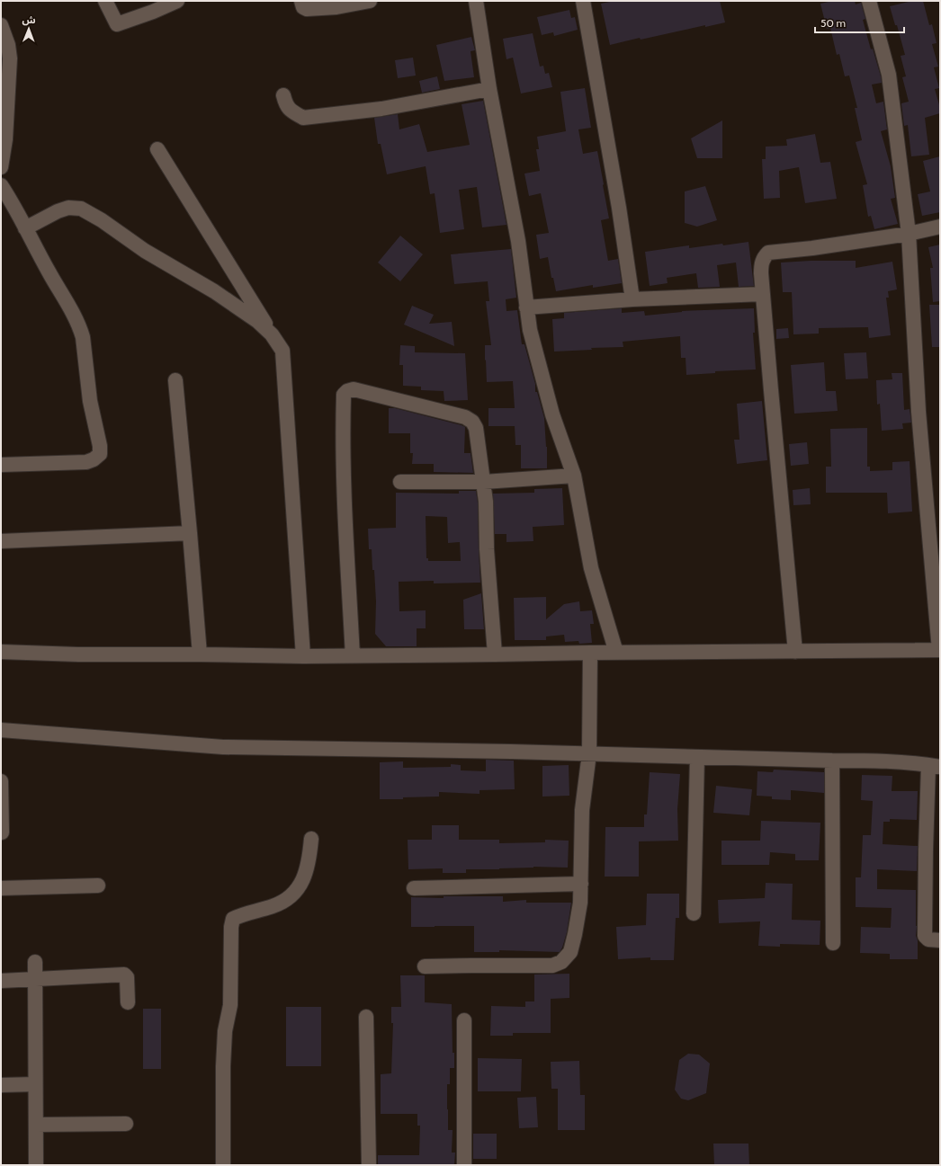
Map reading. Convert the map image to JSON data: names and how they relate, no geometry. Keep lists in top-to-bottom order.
{
  "scale_bar": "50 m",
  "north": "top"
}
